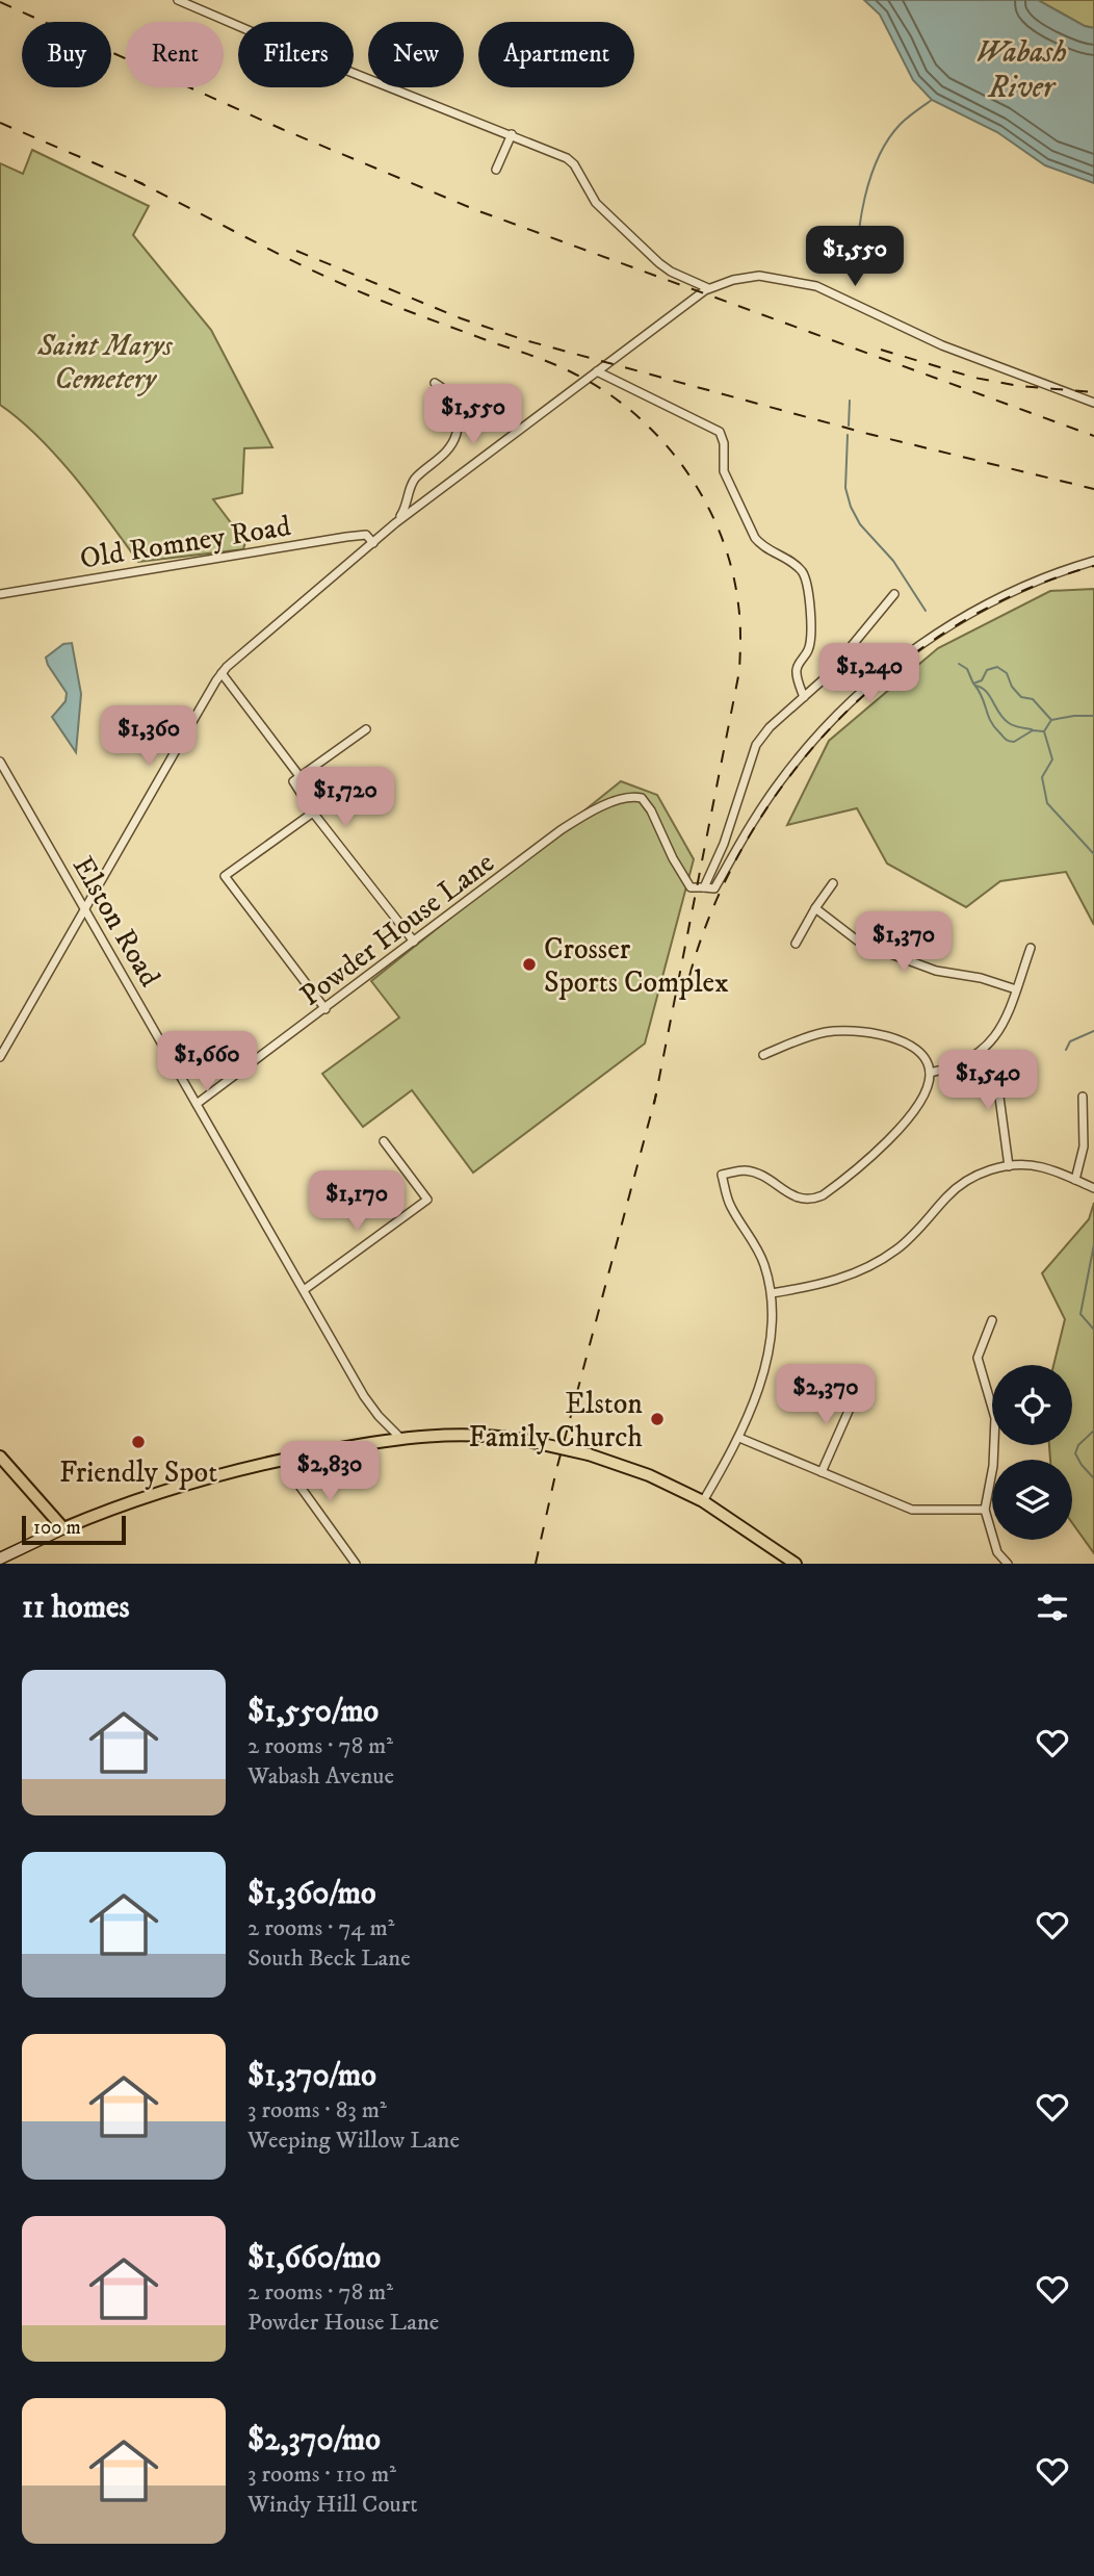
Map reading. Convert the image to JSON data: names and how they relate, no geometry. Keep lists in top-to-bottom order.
{
  "streets": {
    "street": ["Old Romney Road", "Elston Road", "Powder House Lane"]
  },
  "crossings": [
    ["Elston Road", "Powder House Lane"]
  ],
  "water": ["Wabash River"],
  "parks": ["Saint Marys Cemetery"],
  "places": ["Crosser Sports Complex", "Elston Family Church", "Friendly Spot"],
  "scale_bar": "100 m",
  "page": {
    "chip": [
      "Buy",
      "Rent",
      "Filters",
      "New",
      "Apartment"
    ],
    "price": [
      "$1,550",
      "$1,550",
      "$1,240",
      "$1,360",
      "$1,720",
      "$1,370",
      "$1,660",
      "$1,540",
      "$1,170",
      "$2,370",
      "$2,830"
    ],
    "scale": "100 m",
    "heading": "11 homes",
    "list": [
      {
        "name": "$1,550/mo",
        "note": "2 rooms · 78 m² · Wabash Avenue"
      },
      {
        "name": "$1,360/mo",
        "note": "2 rooms · 74 m² · South Beck Lane"
      },
      {
        "name": "$1,370/mo",
        "note": "3 rooms · 83 m² · Weeping Willow Lane"
      },
      {
        "name": "$1,660/mo",
        "note": "2 rooms · 78 m² · Powder House Lane"
      },
      {
        "name": "$2,370/mo",
        "note": "3 rooms · 110 m² · Windy Hill Court"
      }
    ]
  }
}
